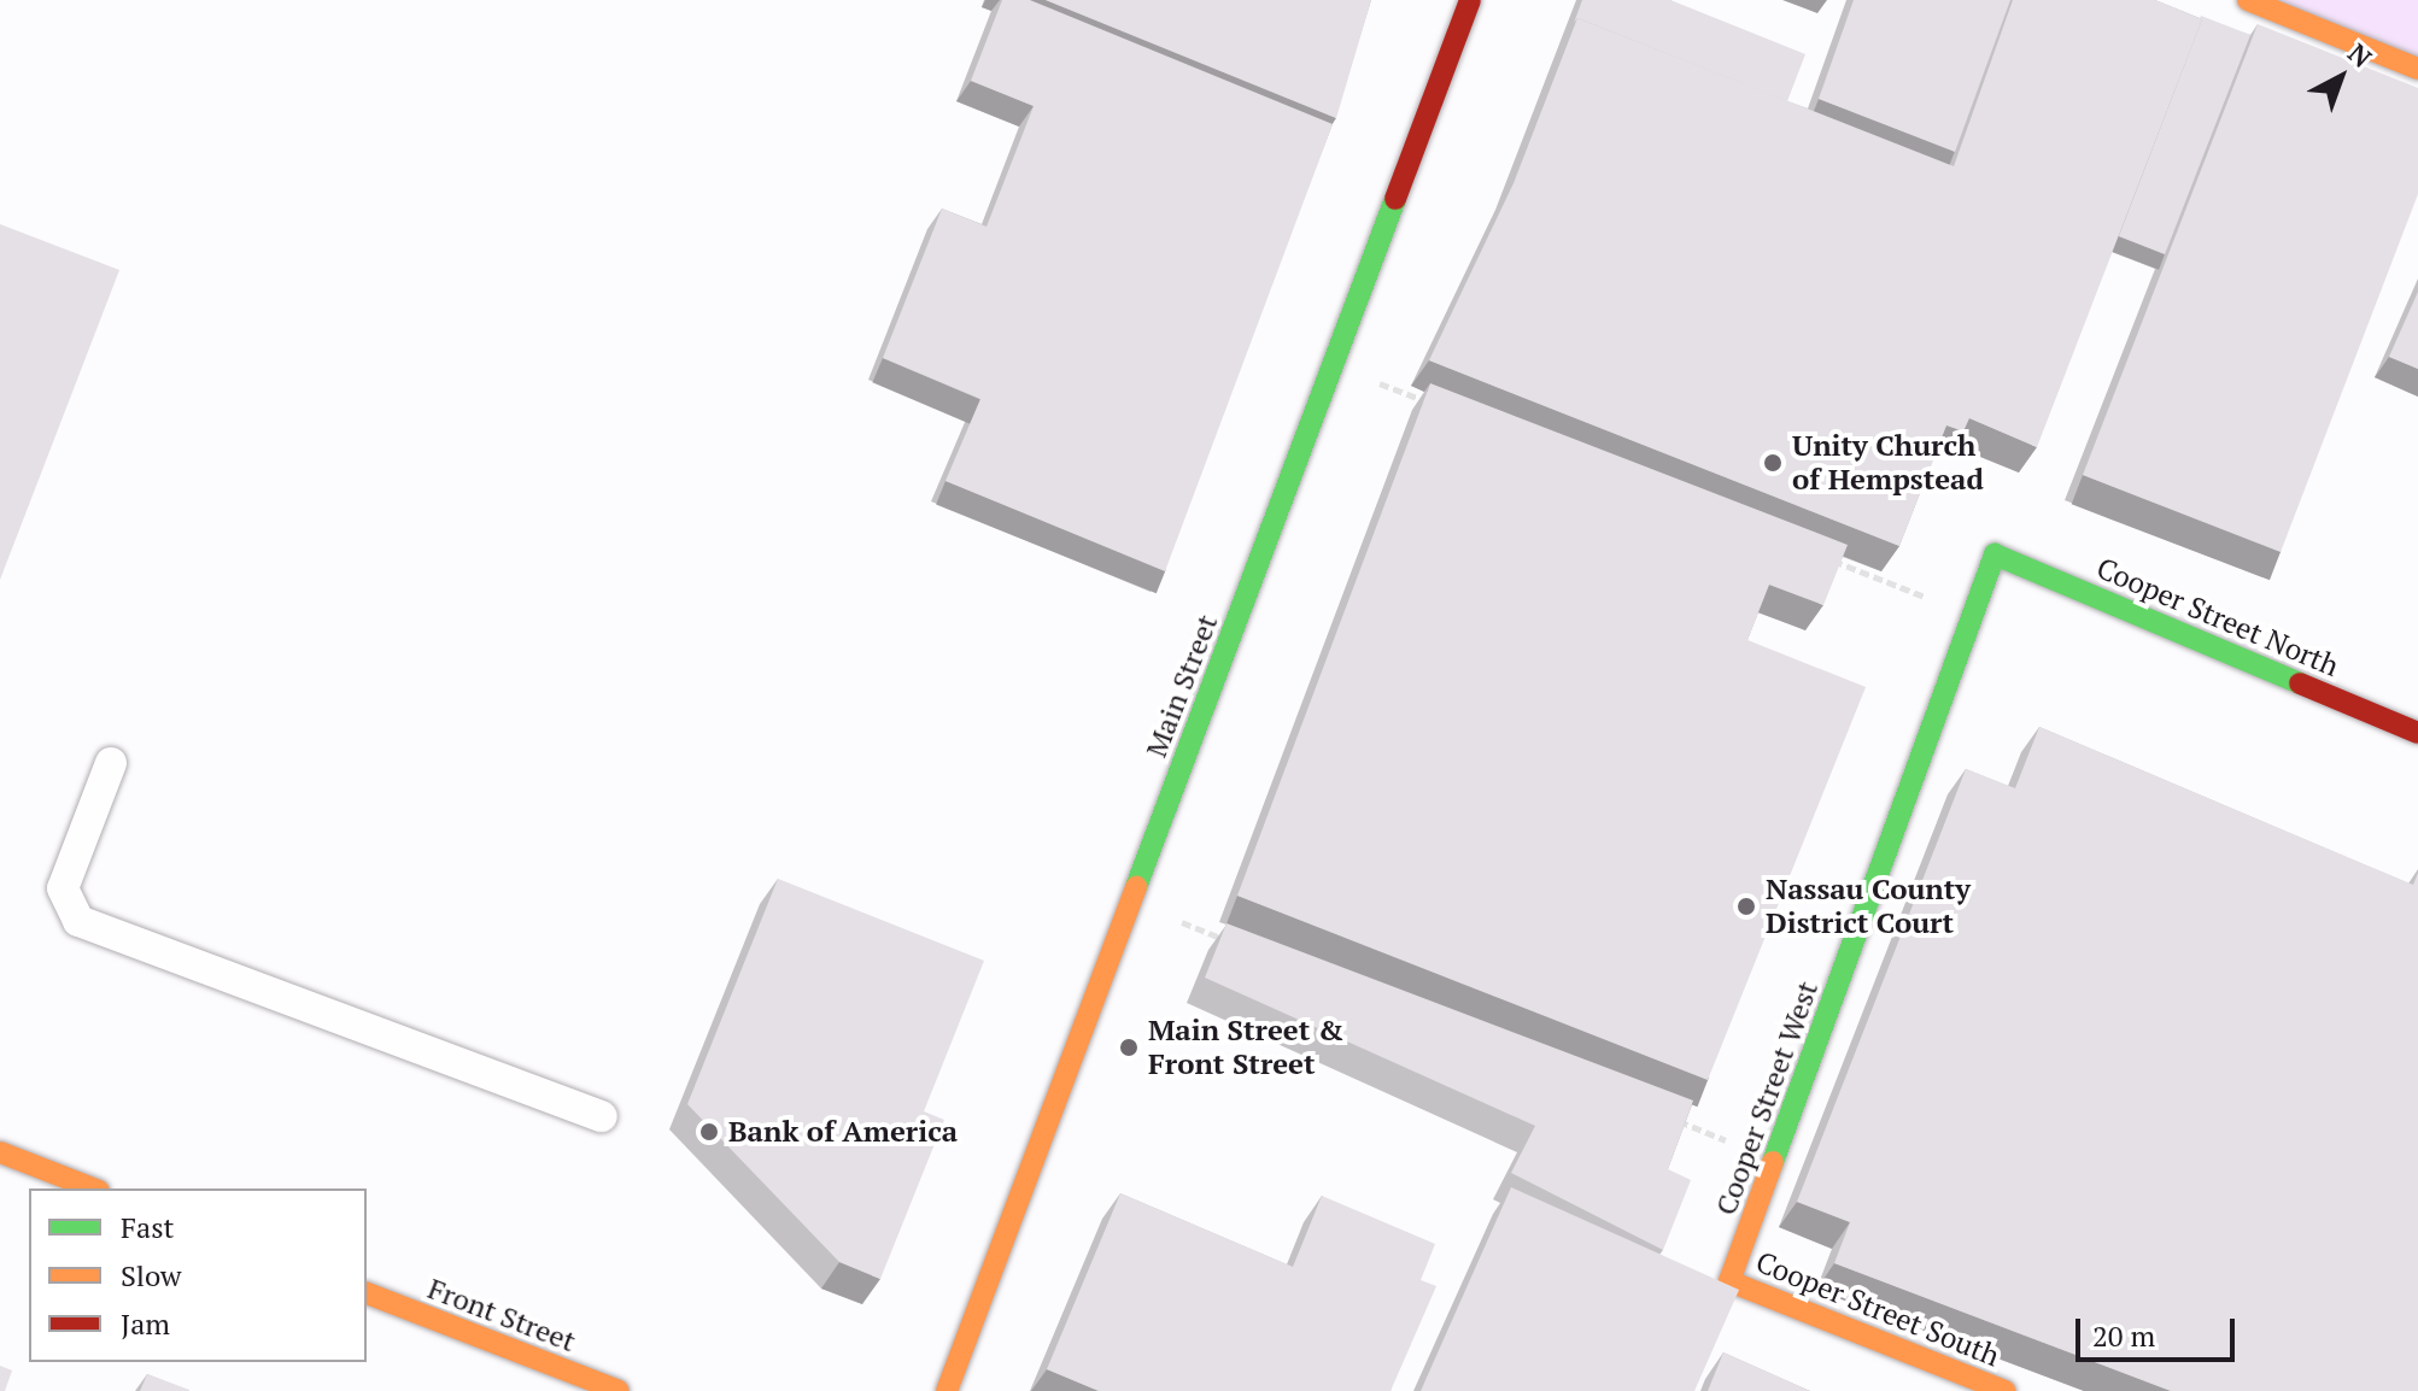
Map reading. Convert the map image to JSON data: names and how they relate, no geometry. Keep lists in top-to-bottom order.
{
  "streets": {
    "street": [
      "Cooper Street North",
      "Main Street",
      "Cooper Street West",
      "Cooper Street South",
      "Front Street"
    ]
  },
  "crossings": [
    ["Cooper Street North", "Cooper Street West"],
    ["Cooper Street West", "Cooper Street South"]
  ],
  "places": [
    "Unity Church of Hempstead",
    "Nassau County District Court",
    "Main Street & Front Street",
    "Bank of America"
  ],
  "legend": ["Fast", "Slow", "Jam"],
  "scale_bar": "20 m",
  "north": "top right"
}
